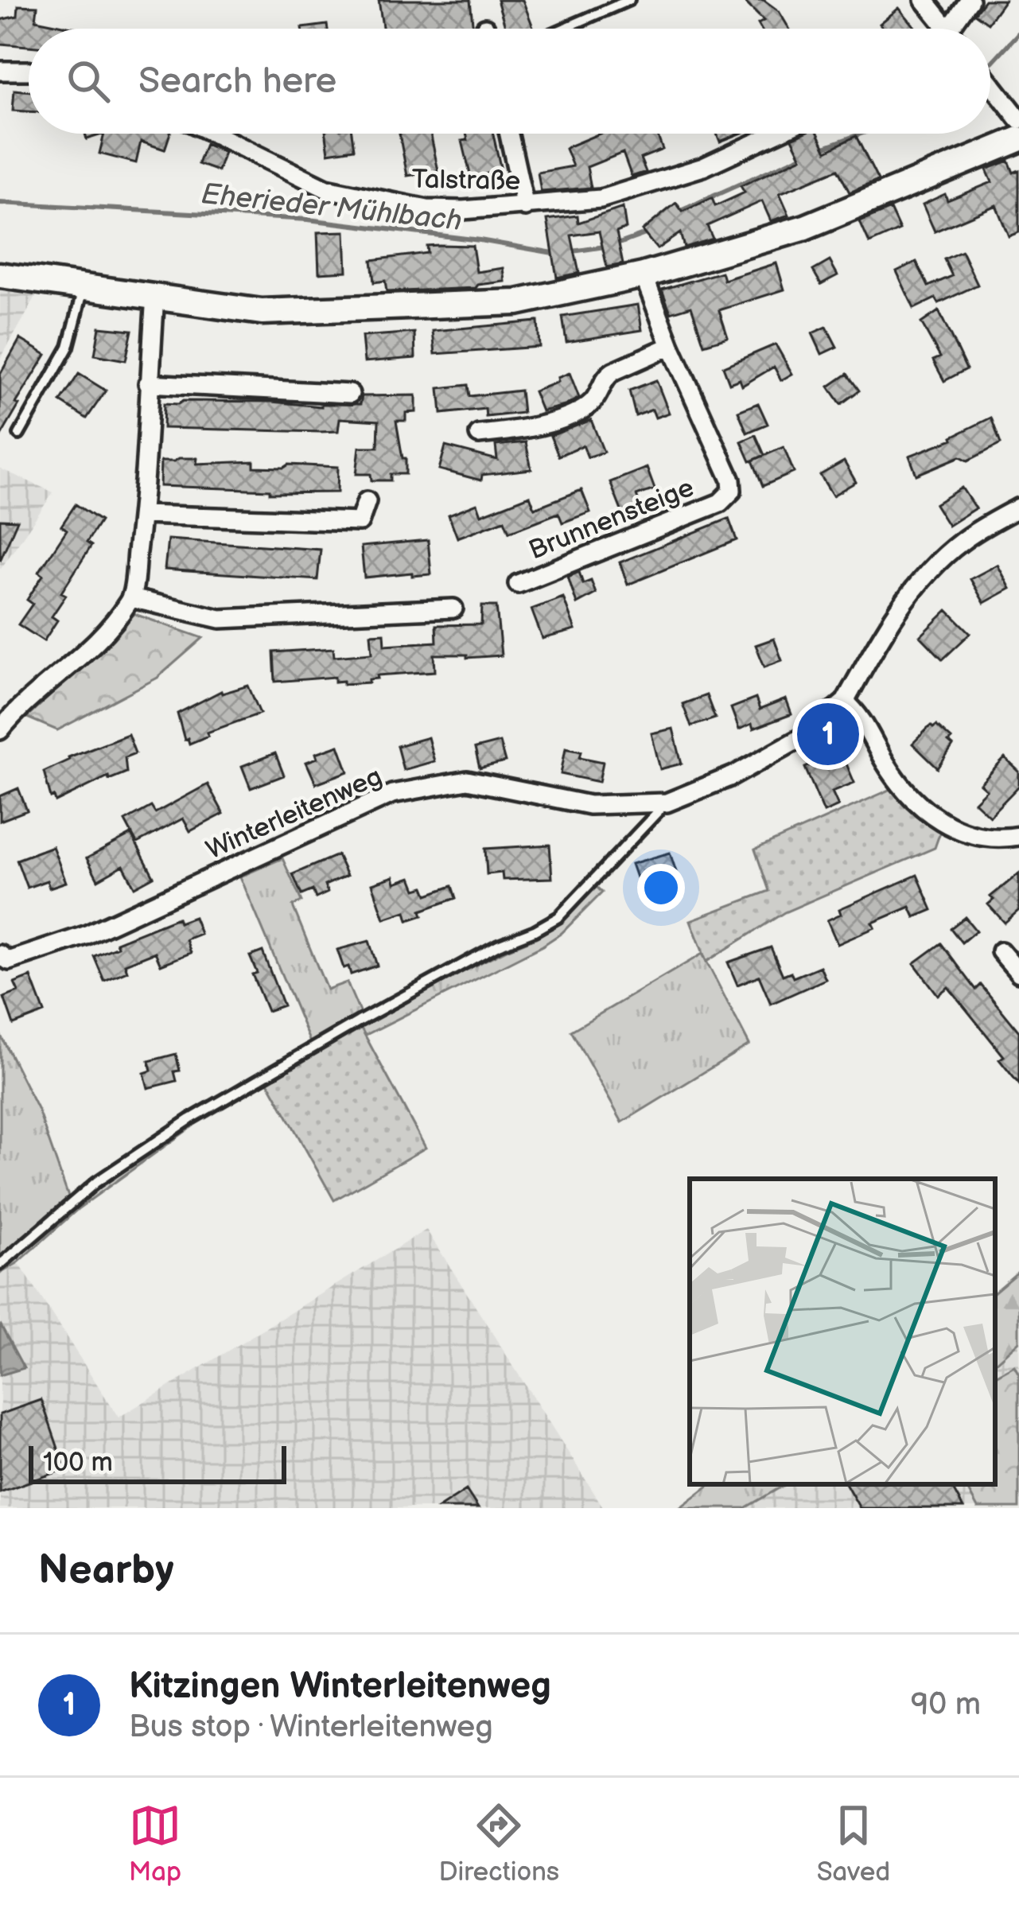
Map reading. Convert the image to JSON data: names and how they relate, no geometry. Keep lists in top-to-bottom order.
{
  "streets": {
    "street": ["Talstraße", "Brunnensteige", "Winterleitenweg"]
  },
  "water": ["Eherieder Mühlbach"],
  "scale_bar": "100 m",
  "page": {
    "search": "Search here",
    "pins": "1",
    "scale": "100 m",
    "heading": "Nearby",
    "list": [
      {
        "mark": "1",
        "name": "Kitzingen Winterleitenweg",
        "note": "Bus stop · Winterleitenweg",
        "value": "90 m"
      }
    ],
    "nav": ["Map", "Directions", "Saved"]
  }
}
